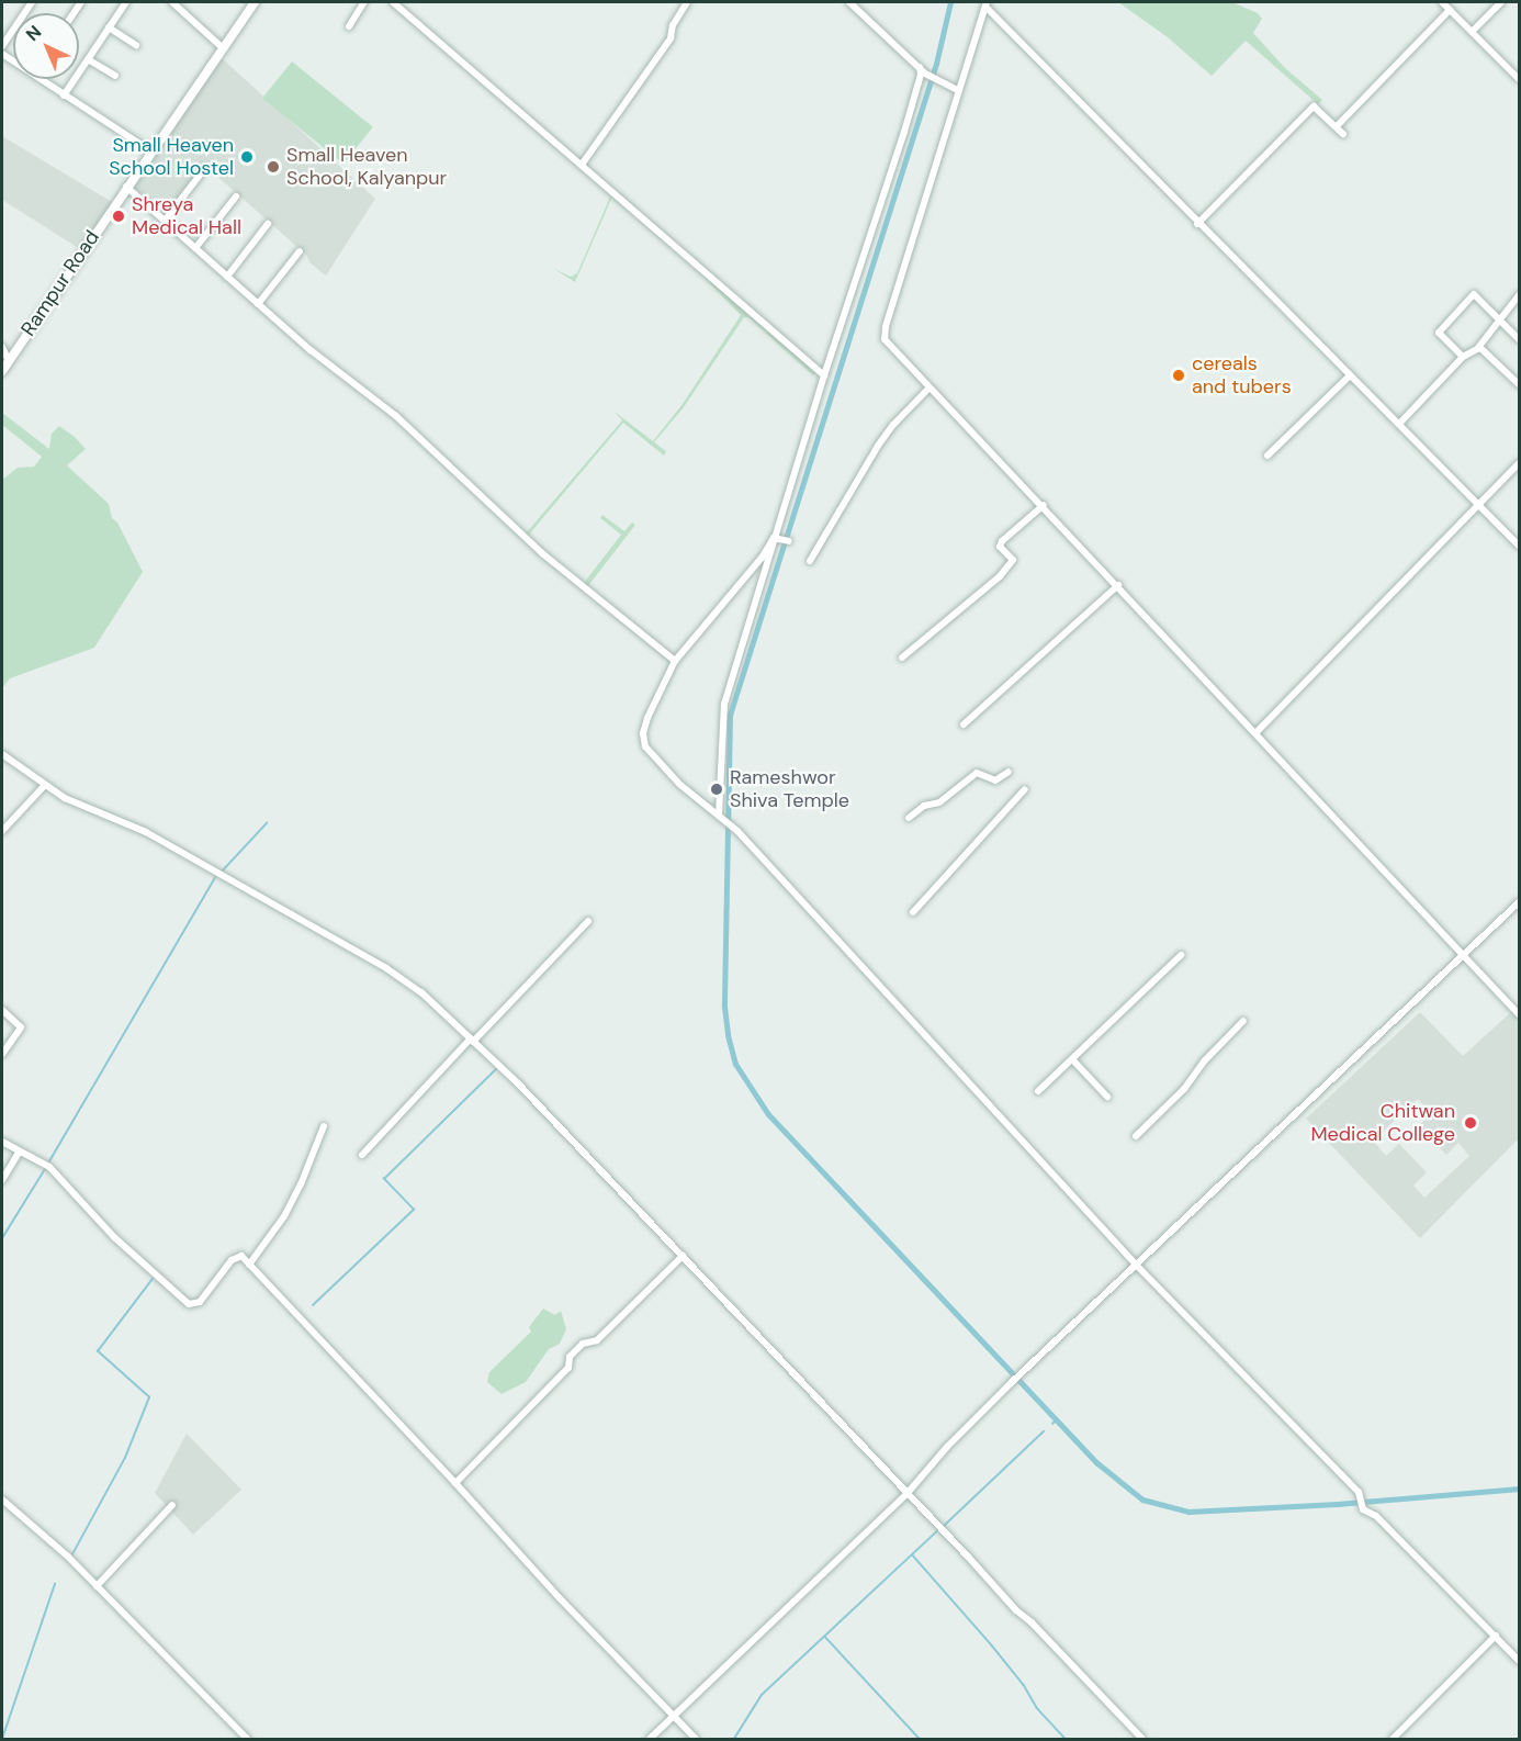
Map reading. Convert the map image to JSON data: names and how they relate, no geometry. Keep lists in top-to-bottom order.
{
  "streets": {
    "main road": ["Rampur Road"]
  },
  "places": [
    "Small Heaven School Hostel",
    "Small Heaven School, Kalyanpur",
    "Shreya Medical Hall",
    "cereals and tubers",
    "Rameshwor Shiva Temple",
    "Chitwan Medical College"
  ],
  "north": "top left"
}
